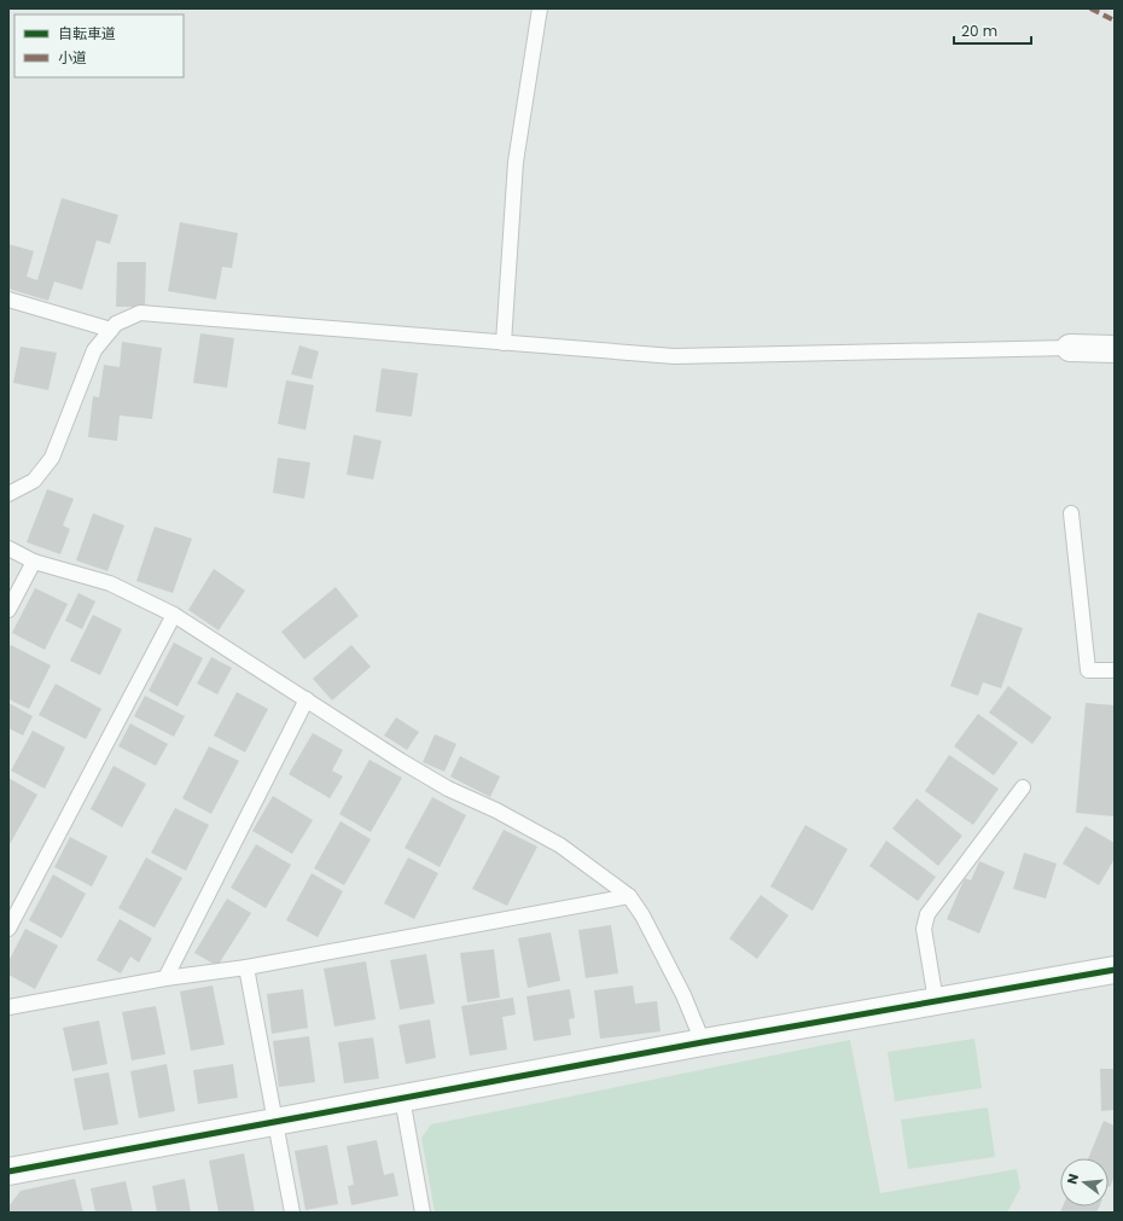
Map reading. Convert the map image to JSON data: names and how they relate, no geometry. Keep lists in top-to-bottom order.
{
  "legend": ["自転車道", "小道"],
  "scale_bar": "20 m",
  "north": "left"
}
